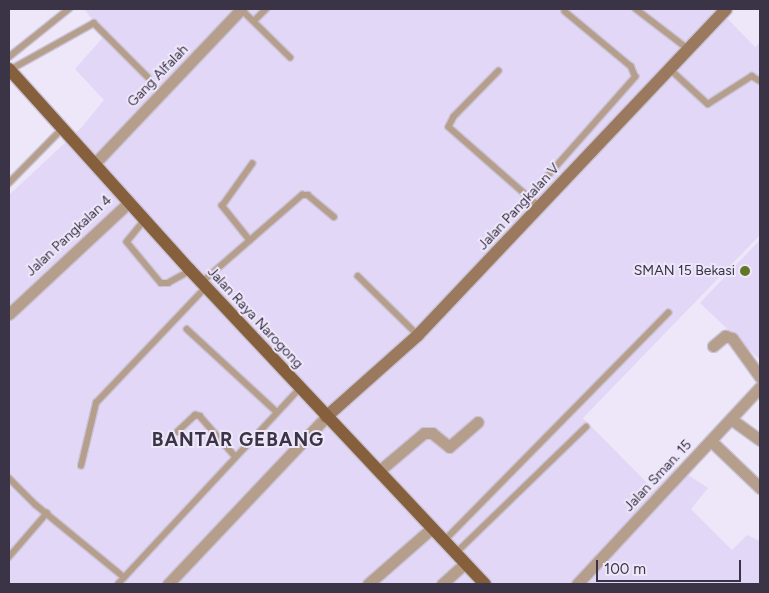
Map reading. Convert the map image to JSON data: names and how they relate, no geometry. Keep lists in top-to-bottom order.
{
  "streets": {
    "main road": ["Jalan Raya Narogong"],
    "street": [
      "Gang Alfalah",
      "Jalan Pangkalan V",
      "Jalan Pangkalan 4",
      "Jalan Sman. 15"
    ]
  },
  "crossings": [
    ["Gang Alfalah", "Jalan Raya Narogong"],
    ["Jalan Pangkalan V", "Jalan Raya Narogong"],
    ["Jalan Pangkalan 4", "Jalan Raya Narogong"]
  ],
  "districts": ["BANTAR GEBANG"],
  "places": ["SMAN 15 Bekasi"],
  "scale_bar": "100 m"
}
